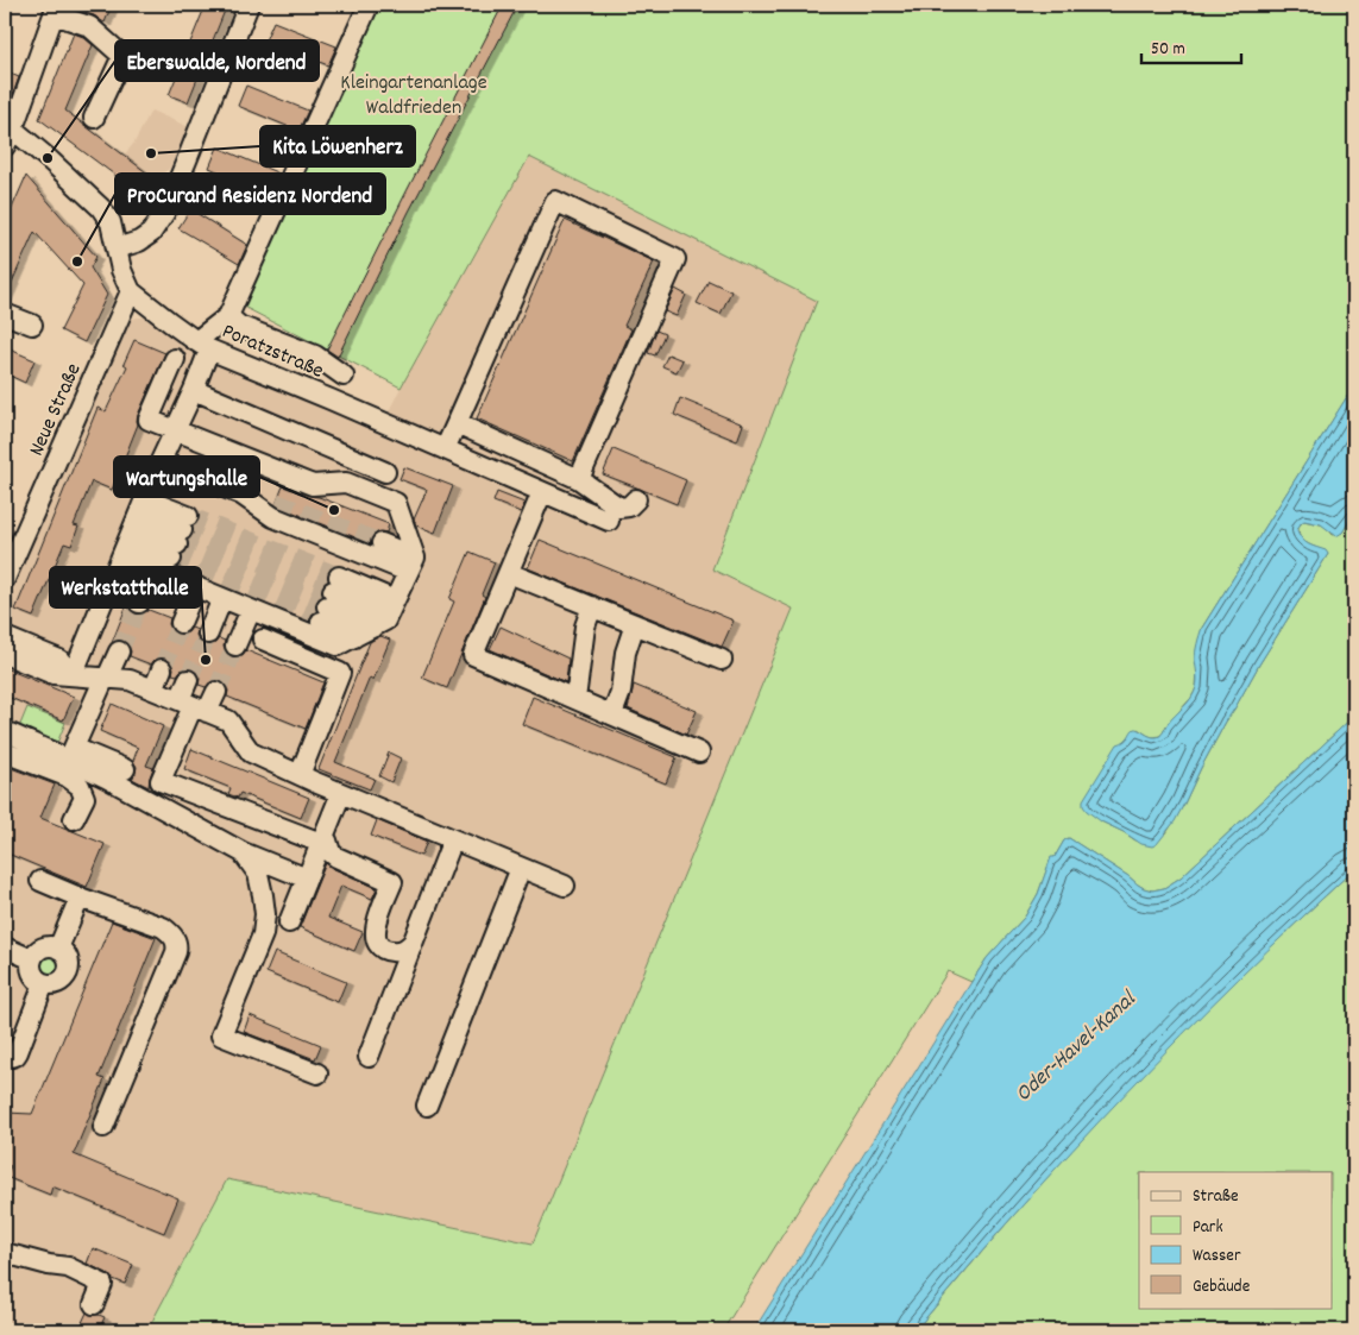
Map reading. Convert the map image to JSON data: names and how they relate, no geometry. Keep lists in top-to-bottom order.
{
  "streets": {
    "street": ["Poratzstraße", "Neue Straße"]
  },
  "crossings": [
    ["Poratzstraße", "Neue Straße"]
  ],
  "water": ["Oder-Havel-Kanal"],
  "parks": ["Kleingartenanlage Waldfrieden"],
  "places": [
    "Kita Löwenherz",
    "Eberswalde, Nordend",
    "ProCurand Residenz Nordend",
    "Wartungshalle",
    "Werkstatthalle"
  ],
  "legend": [
    "Straße",
    "Park",
    "Wasser",
    "Gebäude"
  ],
  "scale_bar": "50 m"
}
